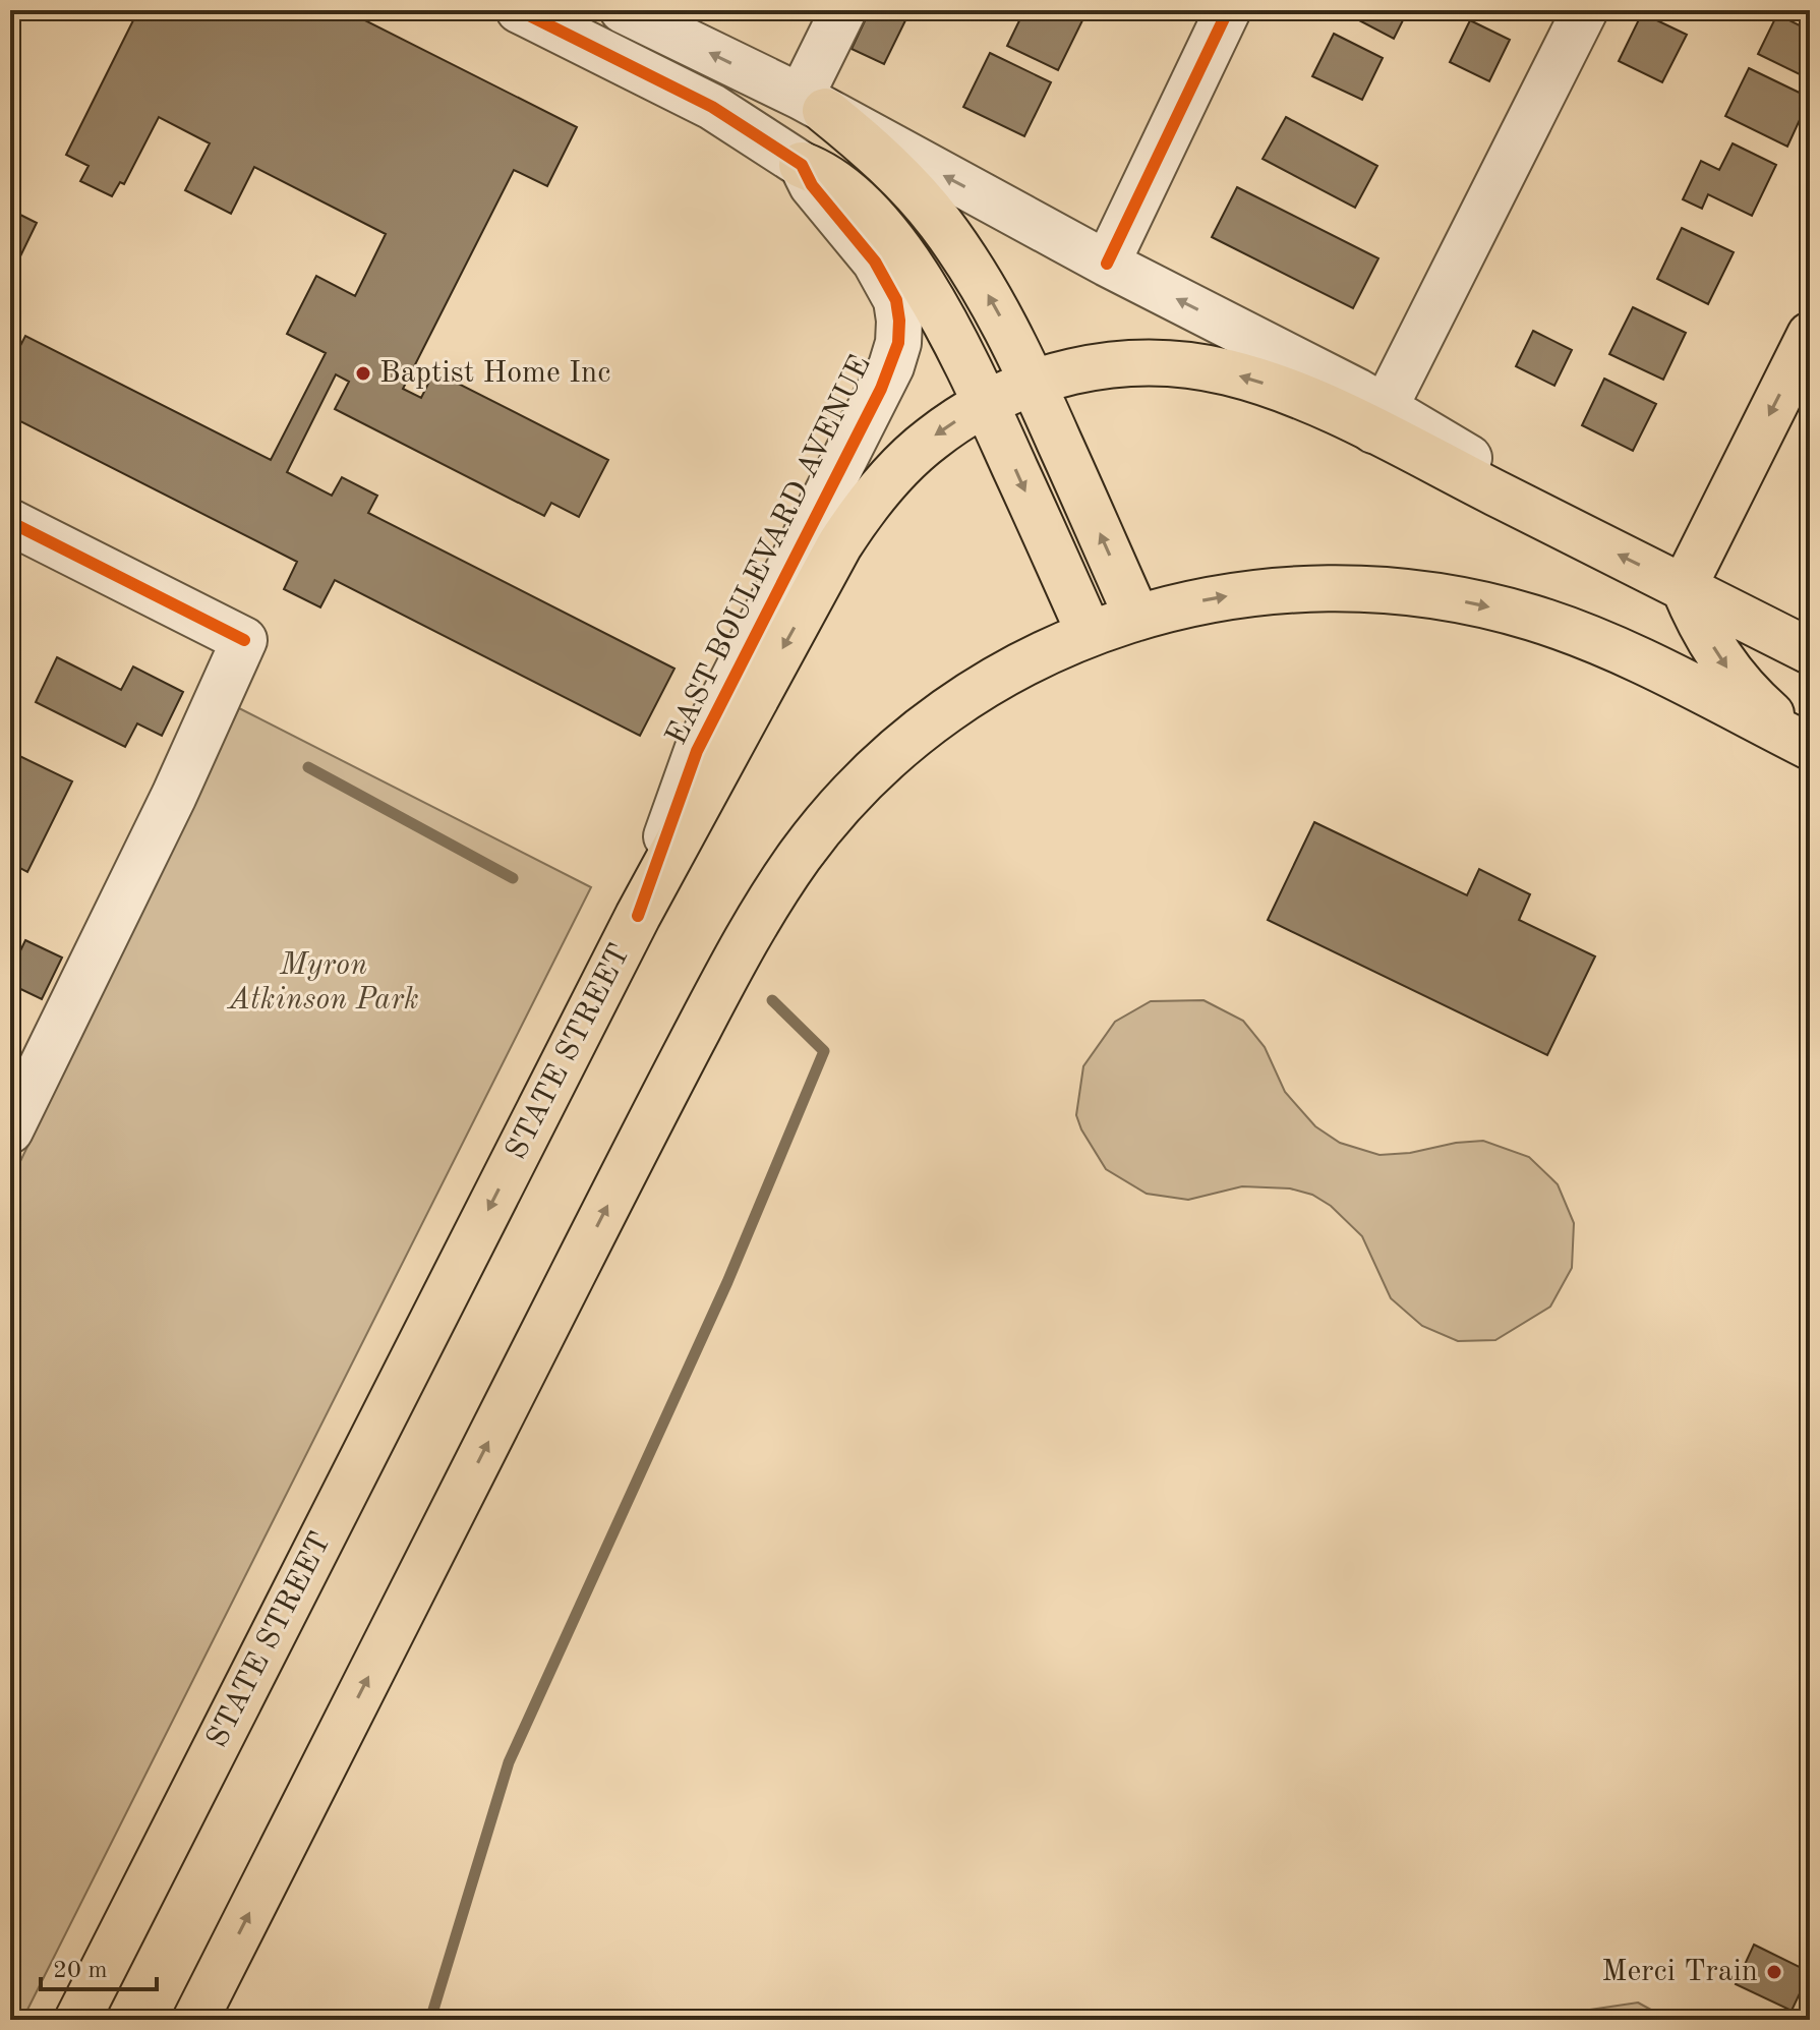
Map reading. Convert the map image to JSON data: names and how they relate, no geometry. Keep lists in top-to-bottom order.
{
  "streets": {
    "main road": ["STATE STREET"],
    "street": ["EAST BOULEVARD AVENUE"]
  },
  "crossings": [
    ["EAST BOULEVARD AVENUE", "STATE STREET"]
  ],
  "parks": ["Myron Atkinson Park"],
  "places": ["Baptist Home Inc", "Merci Train"],
  "scale_bar": "20 m"
}
